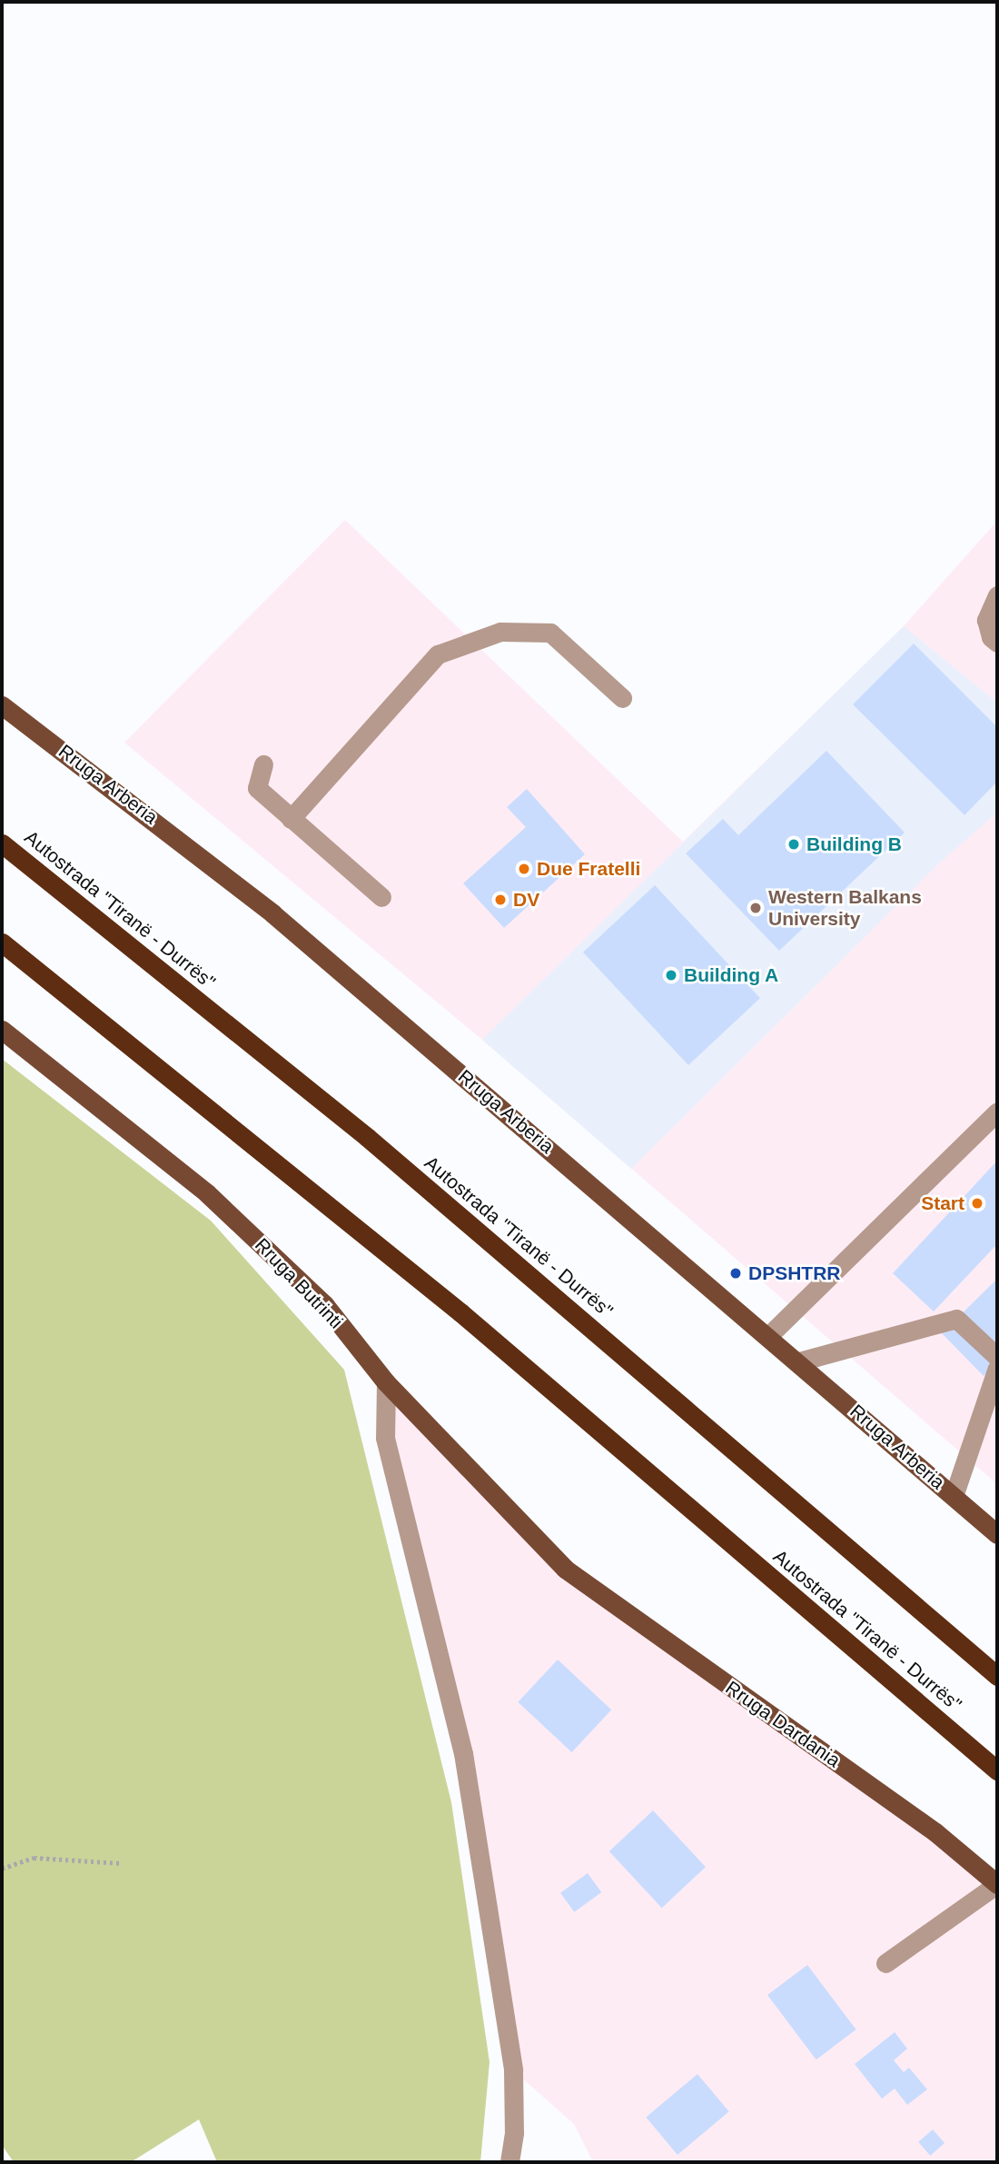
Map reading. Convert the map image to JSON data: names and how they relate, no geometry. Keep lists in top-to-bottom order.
{
  "streets": {
    "highway": ["Autostrada \"Tiranë - Durrës\""],
    "main road": ["Rruga Arberia", "Rruga Butrinti", "Rruga Dardania"]
  },
  "crossings": [
    ["Rruga Butrinti", "Rruga Dardania"]
  ],
  "places": [
    "Building B",
    "Due Fratelli",
    "DV",
    "Western Balkans University",
    "Building A",
    "Start",
    "DPSHTRR"
  ]
}
